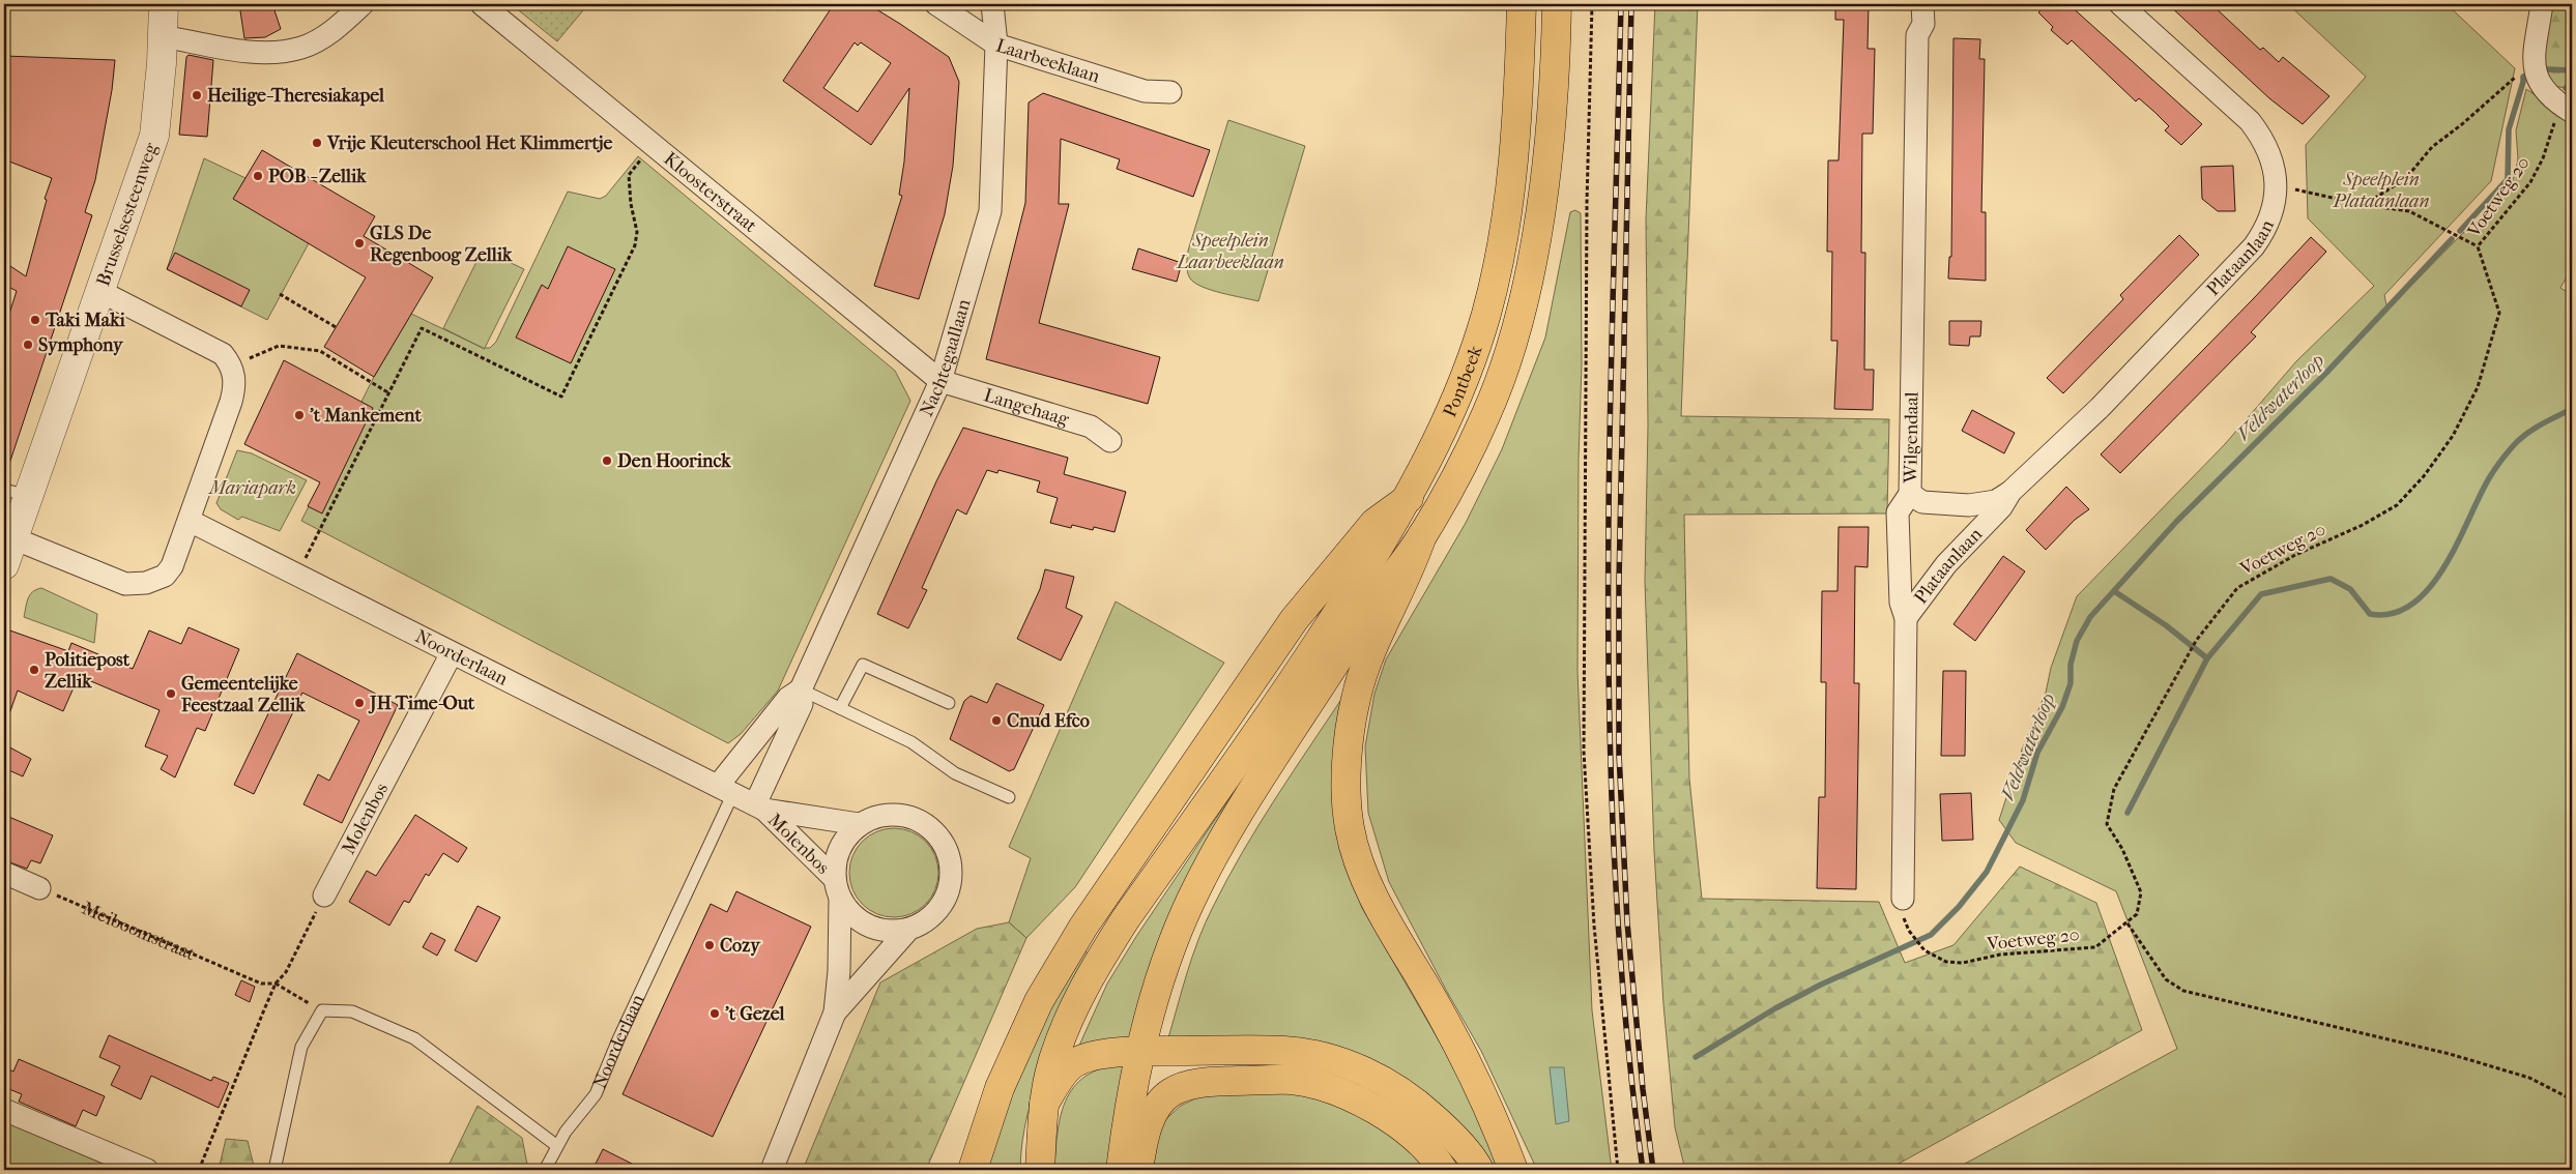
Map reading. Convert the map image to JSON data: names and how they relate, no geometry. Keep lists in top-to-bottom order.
{
  "streets": {
    "highway": ["Pontbeek"],
    "street": [
      "Laarbeeklaan",
      "Kloosterstraat",
      "Brusselsesteenweg",
      "Plataanlaan",
      "Nachtegaallaan",
      "Langehaag",
      "Wilgendaal",
      "Noorderlaan",
      "Molenbos"
    ],
    "path": ["Voetweg 20", "Meiboomstraat"]
  },
  "crossings": [
    ["Laarbeeklaan", "Nachtegaallaan"],
    ["Kloosterstraat", "Nachtegaallaan"],
    ["Kloosterstraat", "Langehaag"],
    ["Plataanlaan", "Wilgendaal"],
    ["Nachtegaallaan", "Langehaag"],
    ["Nachtegaallaan", "Noorderlaan"],
    ["Nachtegaallaan", "Molenbos"],
    ["Noorderlaan", "Molenbos"]
  ],
  "water": ["Veldwaterloop"],
  "parks": ["Speelplein Plataanlaan", "Speelplein Laarbeeklaan", "Mariapark"],
  "places": [
    "Heilige-Theresiakapel",
    "Vrije Kleuterschool Het Klimmertje",
    "POB - Zellik",
    "GLS De Regenboog Zellik",
    "Taki Maki",
    "Symphony",
    "'t Mankement",
    "Den Hoorinck",
    "Politiepost Zellik",
    "Gemeentelijke Feestzaal Zellik",
    "JH Time-Out",
    "Cnud Efco",
    "Cozy",
    "'t Gezel"
  ]
}
